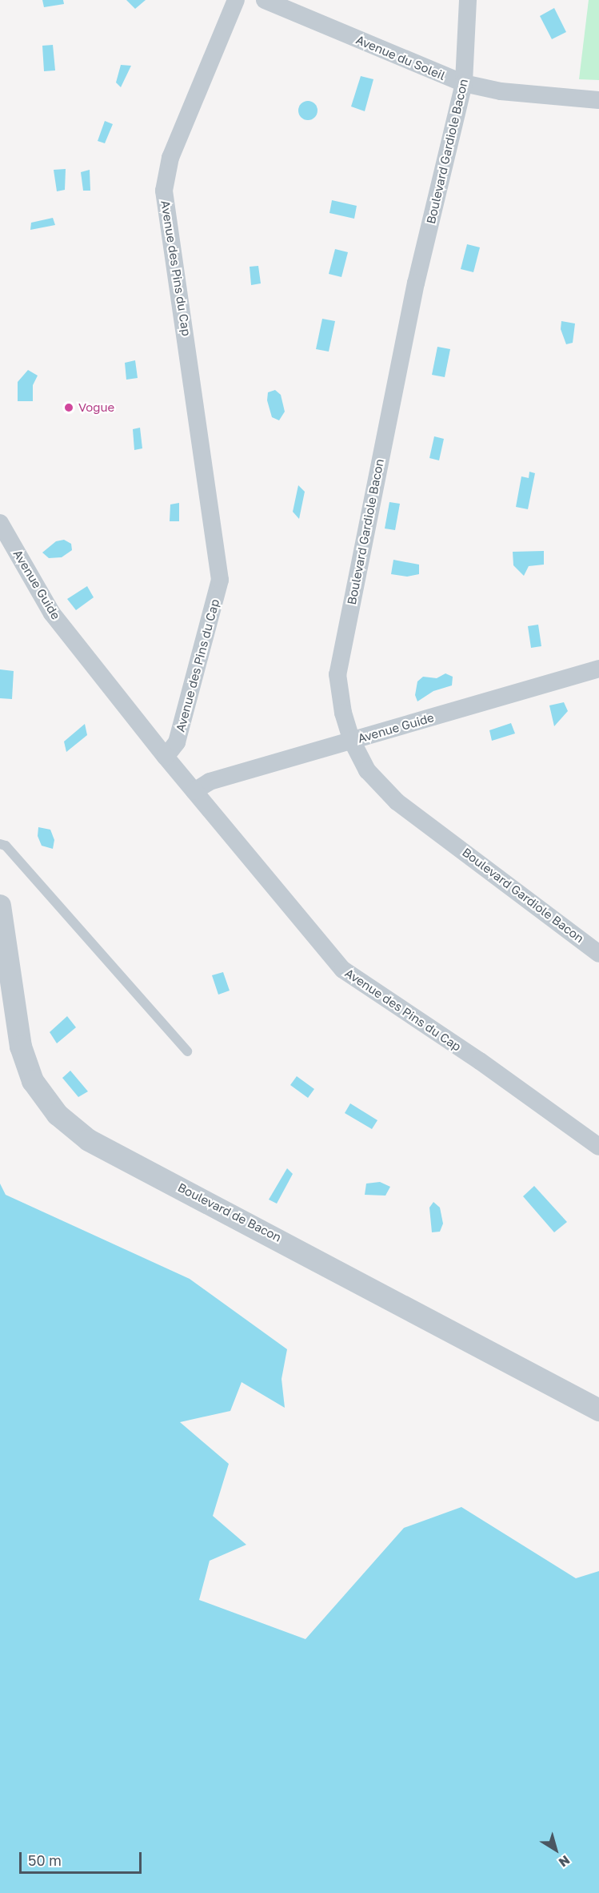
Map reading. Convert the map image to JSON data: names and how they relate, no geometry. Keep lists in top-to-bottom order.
{
  "streets": {
    "street": [
      "Avenue du Soleil",
      "Boulevard Gardiole Bacon",
      "Avenue des Pins du Cap",
      "Avenue Guide",
      "Boulevard de Bacon"
    ]
  },
  "crossings": [
    ["Avenue du Soleil", "Boulevard Gardiole Bacon"],
    ["Boulevard Gardiole Bacon", "Avenue Guide"],
    ["Avenue des Pins du Cap", "Avenue Guide"]
  ],
  "places": ["Vogue"],
  "scale_bar": "50 m",
  "north": "bottom right"
}
